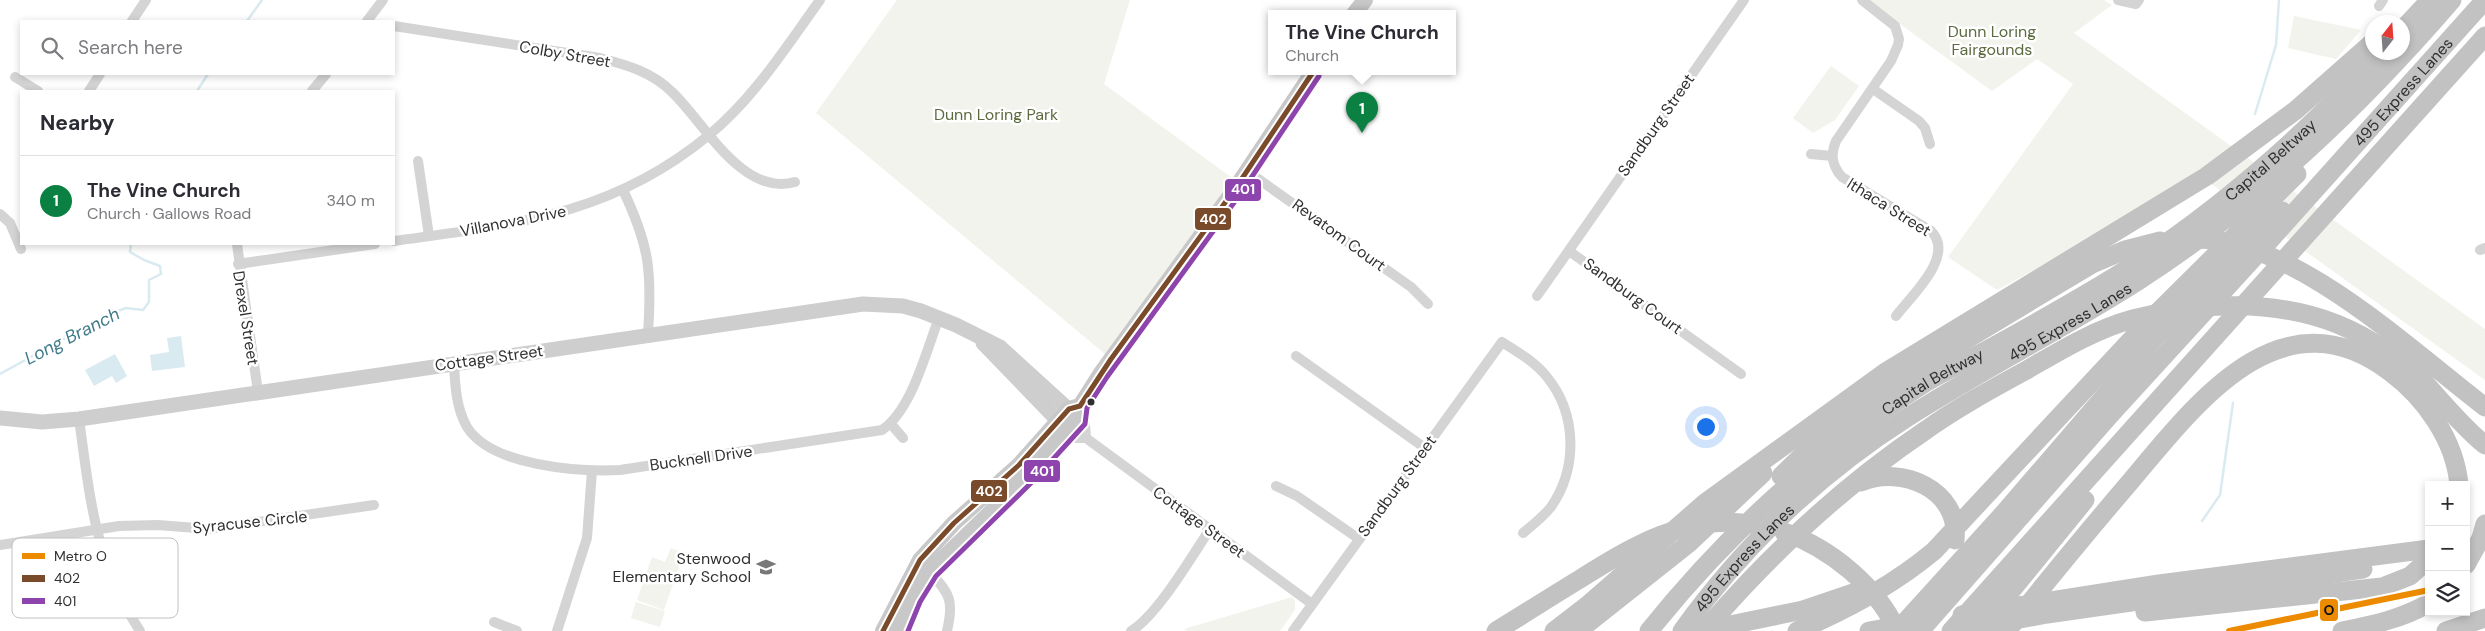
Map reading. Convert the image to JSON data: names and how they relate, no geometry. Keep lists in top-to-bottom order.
{
  "streets": {
    "highway": ["495 Express Lanes", "Capital Beltway"],
    "street": [
      "Colby Street",
      "Sandburg Street",
      "Ithaca Street",
      "Villanova Drive",
      "Revatom Court",
      "Sandburg Court",
      "Drexel Street",
      "Cottage Street",
      "Bucknell Drive",
      "Syracuse Circle"
    ]
  },
  "crossings": [
    ["Colby Street", "Villanova Drive"],
    ["Sandburg Street", "Sandburg Court"],
    ["Sandburg Street", "Cottage Street"],
    ["Drexel Street", "Cottage Street"],
    ["Cottage Street", "Bucknell Drive"]
  ],
  "water": ["Long Branch"],
  "parks": ["Dunn Loring Fairgounds", "Dunn Loring Park"],
  "places": {
    "school or university": ["Stenwood Elementary School"]
  },
  "lines": ["transit line 402", "transit line 401", "metro line O"],
  "legend": ["Metro O", "402", "401"],
  "north": "top",
  "page": {
    "popup": ["The Vine Church", "Church"],
    "search": "Search here",
    "heading": "Nearby",
    "pins": "1",
    "list": [
      {
        "mark": "1",
        "name": "The Vine Church",
        "note": "Church · Gallows Road",
        "value": "340 m"
      }
    ],
    "map_buttons": ["+", "−"]
  }
}
